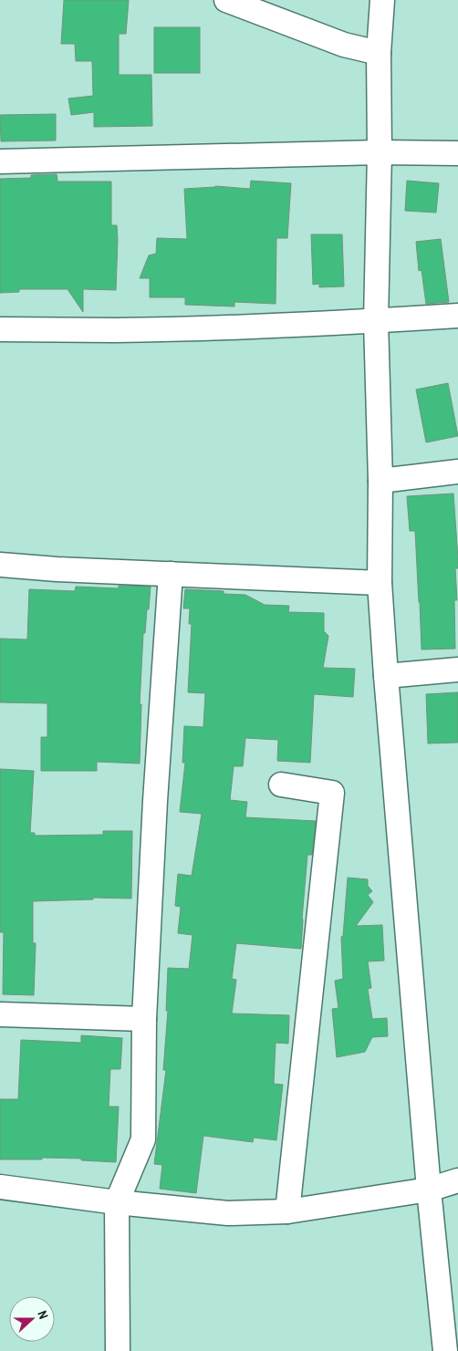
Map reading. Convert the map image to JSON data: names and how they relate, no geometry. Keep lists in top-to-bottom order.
{
  "north": "right"
}
